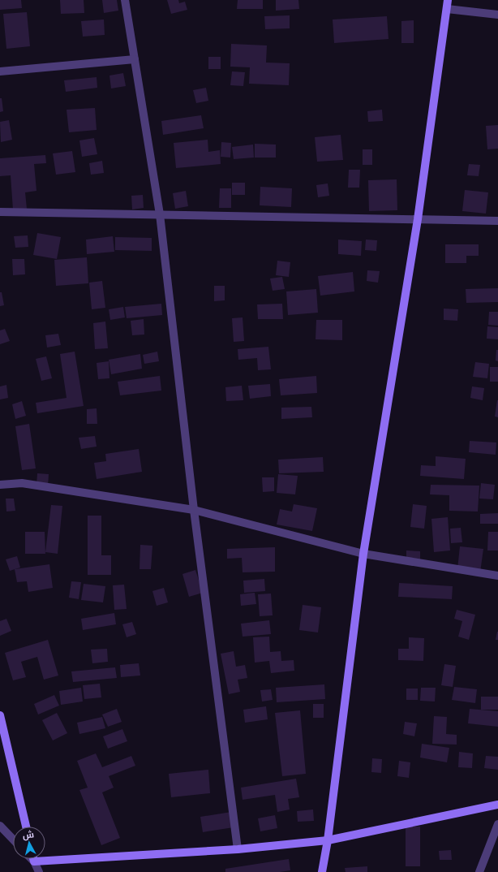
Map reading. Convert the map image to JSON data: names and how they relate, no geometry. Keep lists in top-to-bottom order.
{
  "north": "top"
}
